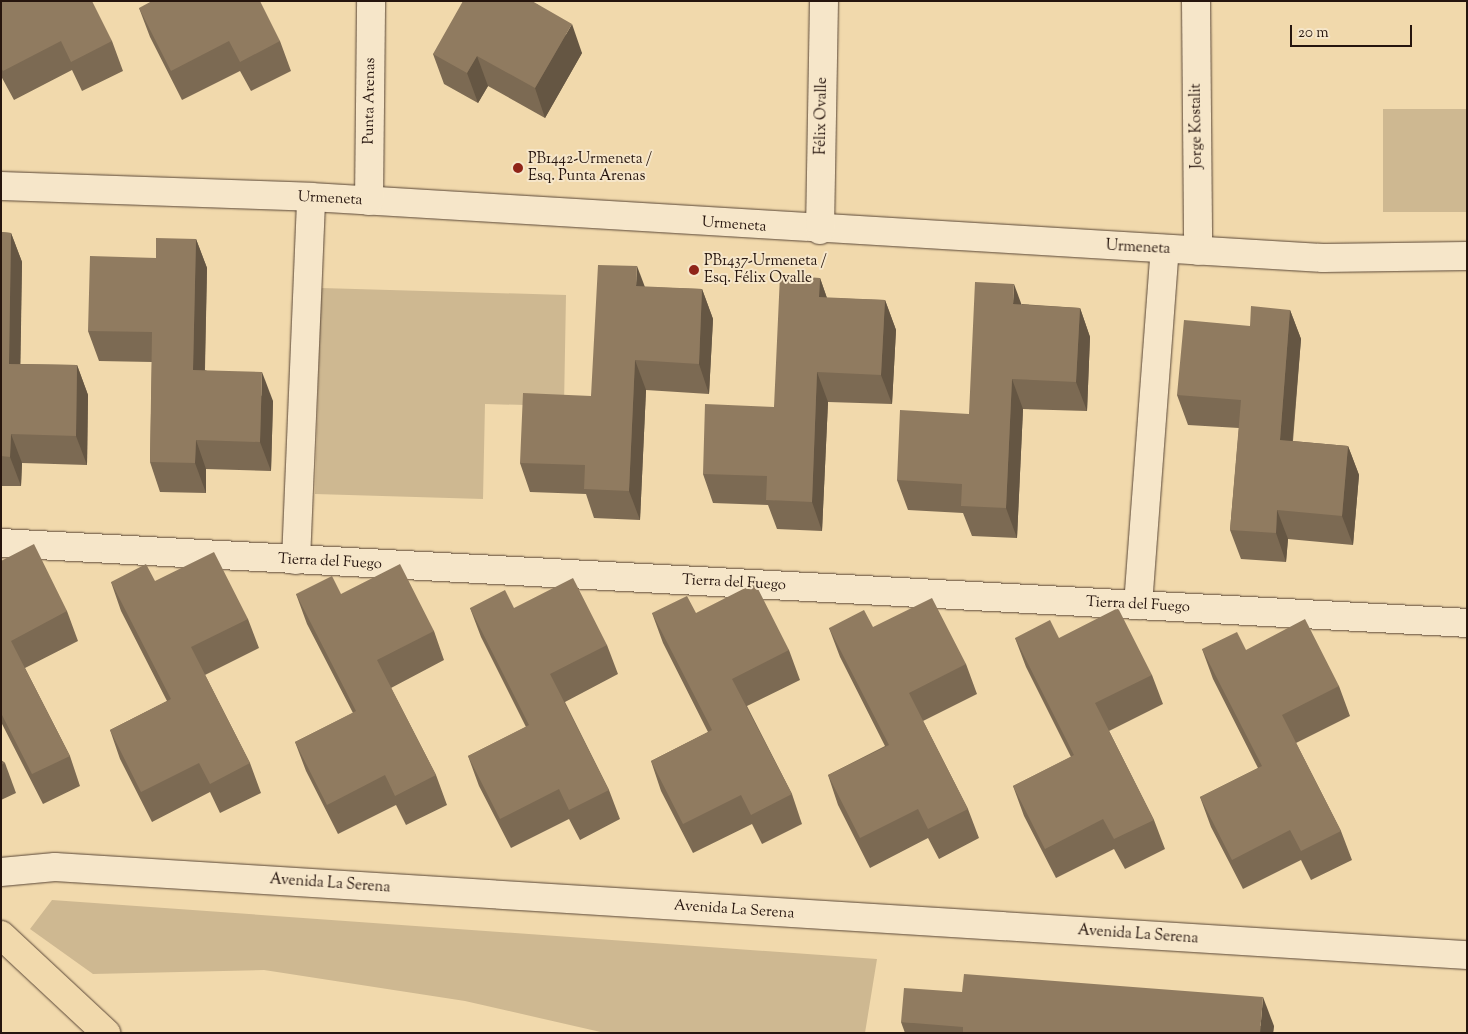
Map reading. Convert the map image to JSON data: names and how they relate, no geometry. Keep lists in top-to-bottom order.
{
  "streets": {
    "street": [
      "Punta Arenas",
      "Félix Ovalle",
      "Jorge Kostalit",
      "Urmeneta",
      "Tierra del Fuego",
      "Avenida La Serena"
    ]
  },
  "crossings": [
    ["Punta Arenas", "Urmeneta"],
    ["Félix Ovalle", "Urmeneta"],
    ["Jorge Kostalit", "Urmeneta"]
  ],
  "places": ["PB1442-Urmeneta / Esq. Punta Arenas", "PB1437-Urmeneta / Esq. Félix Ovalle"],
  "scale_bar": "20 m"
}
